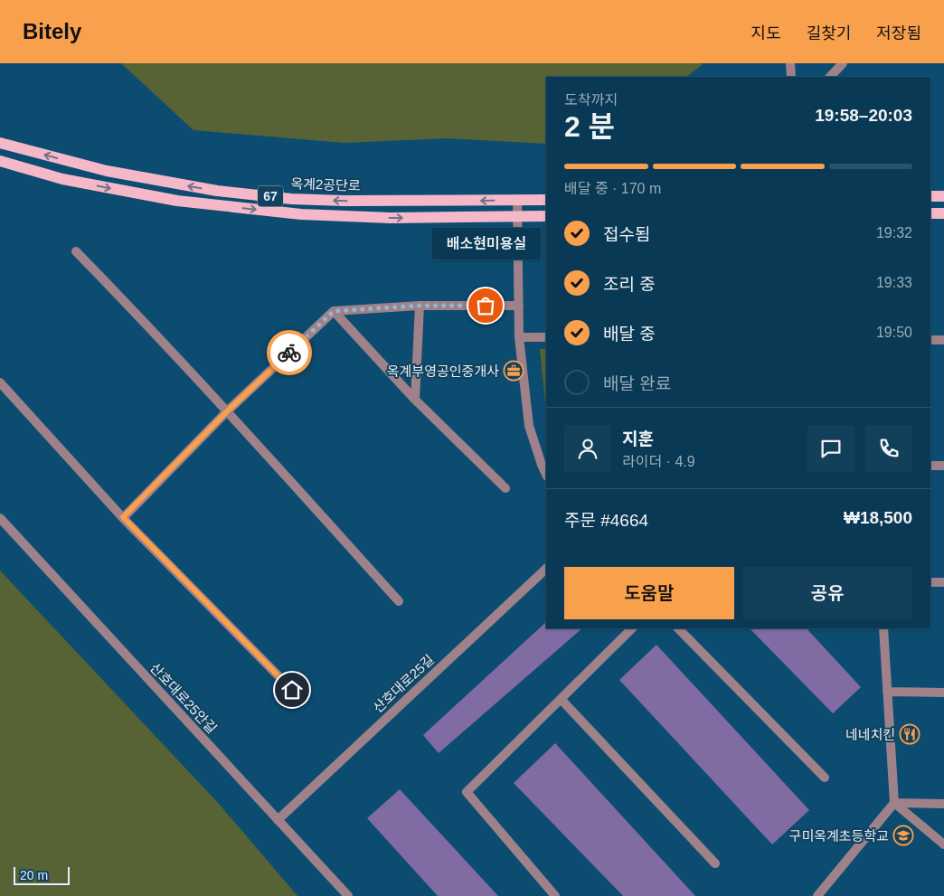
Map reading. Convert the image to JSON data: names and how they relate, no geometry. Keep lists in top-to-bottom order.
{
  "streets": {
    "main road": ["옥계2공단로", "67"],
    "street": ["산호대로25길", "산호대로25안길"]
  },
  "crossings": [
    ["산호대로25길", "산호대로25안길"]
  ],
  "places": {
    "other": ["배소현미용실"],
    "office": ["옥계부영공인중개사"],
    "restaurant": ["네네치킨"],
    "school or university": ["구미옥계초등학교"]
  },
  "scale_bar": "20 m",
  "page": {
    "header": "Bitely",
    "nav": ["지도", "길찾기", "저장됨"],
    "heading": ["2 분", "도착까지", "19:58–20:03"],
    "panel": [
      "지훈",
      "라이더 · 4.9",
      "주문 #4664",
      "₩18,500"
    ],
    "bar": "배달 중 · 170 m",
    "list": [
      ["접수됨", "19:32"],
      ["조리 중", "19:33"],
      ["배달 중", "19:50"],
      "배달 완료"
    ],
    "bubble": "배소현미용실",
    "buttons": ["도움말", "공유"],
    "scale": "20 m"
  }
}
